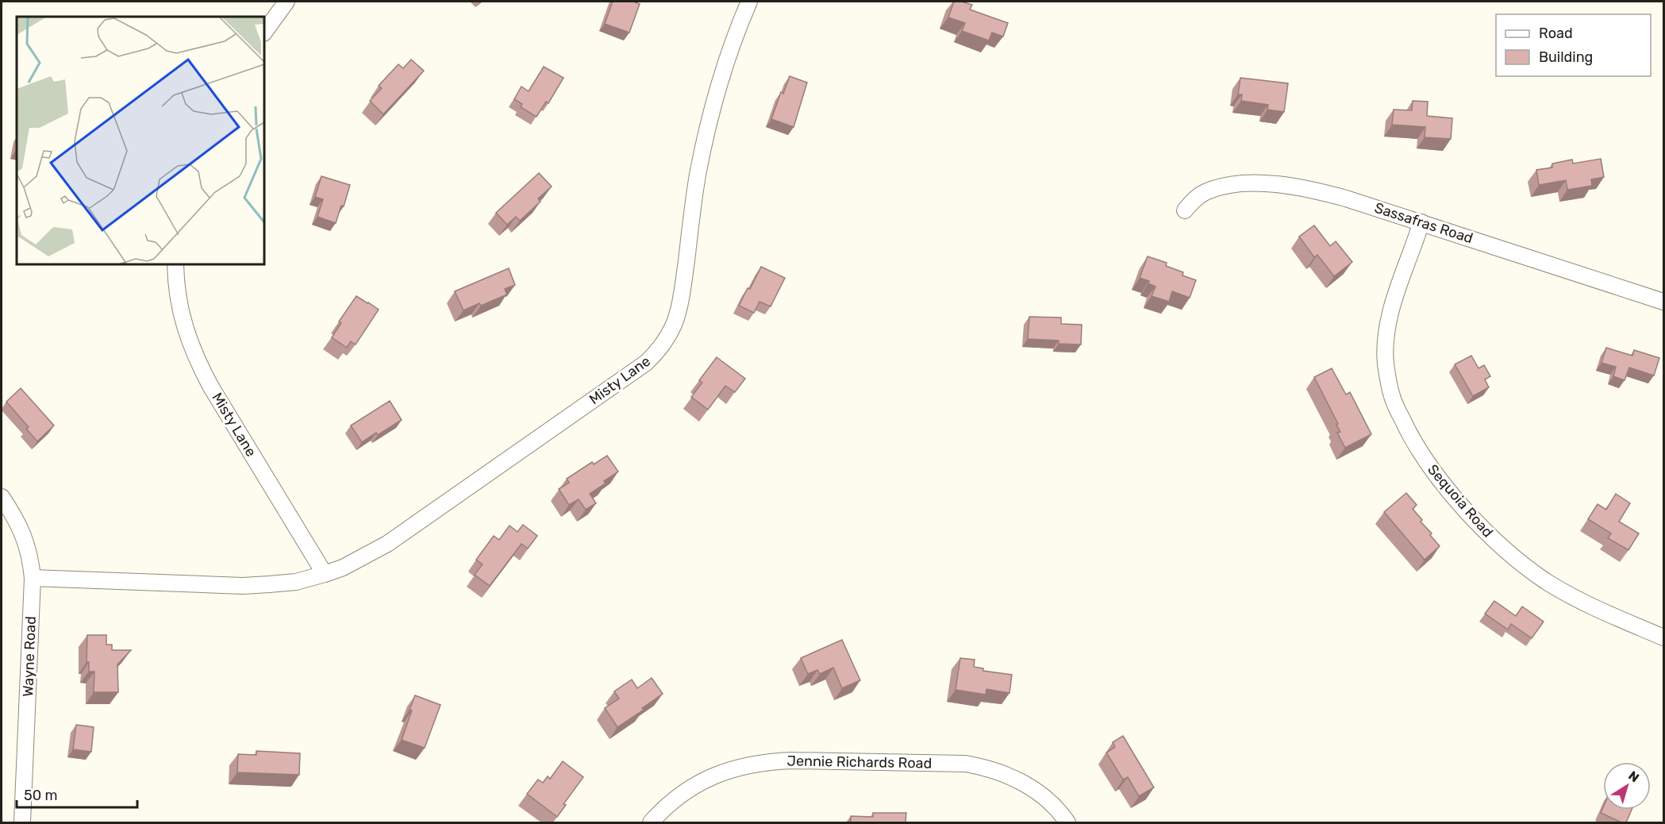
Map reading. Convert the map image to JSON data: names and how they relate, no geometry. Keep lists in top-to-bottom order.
{
  "streets": {
    "street": [
      "Sassafras Road",
      "Misty Lane",
      "Sequoia Road",
      "Wayne Road",
      "Jennie Richards Road"
    ]
  },
  "crossings": [
    ["Sassafras Road", "Sequoia Road"],
    ["Misty Lane", "Wayne Road"]
  ],
  "legend": ["Road", "Building"],
  "scale_bar": "50 m",
  "north": "top right"
}
